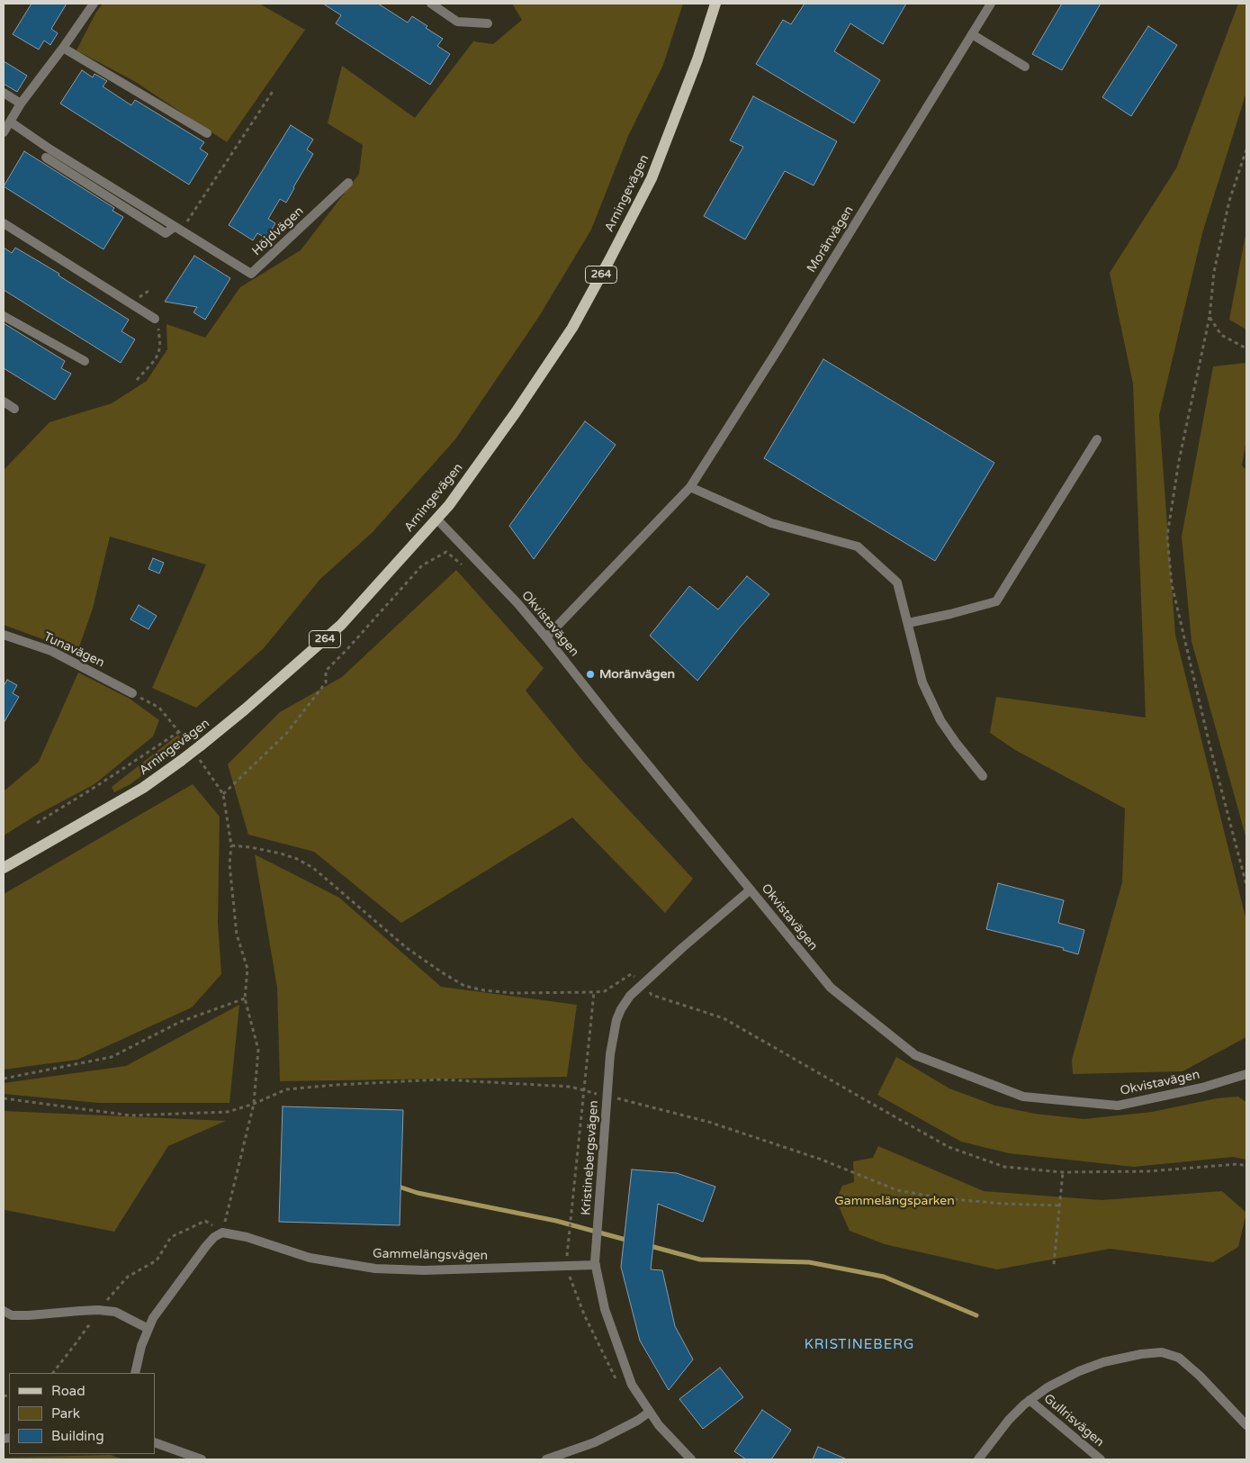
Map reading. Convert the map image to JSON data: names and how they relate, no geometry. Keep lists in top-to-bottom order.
{
  "streets": {
    "main road": ["Arningevägen", "264"],
    "street": [
      "Höjdvägen",
      "Moränvägen",
      "Okvistavägen",
      "Tunavägen",
      "Kristinebergsvägen",
      "Gammelängsvägen",
      "Gullrisvägen"
    ]
  },
  "crossings": [
    ["Arningevägen", "Okvistavägen"],
    ["Moränvägen", "Okvistavägen"],
    ["Okvistavägen", "Kristinebergsvägen"],
    ["Kristinebergsvägen", "Gammelängsvägen"]
  ],
  "districts": ["KRISTINEBERG"],
  "parks": ["Gammelängsparken"],
  "places": ["Moränvägen"],
  "legend": ["Road", "Park", "Building"]
}
